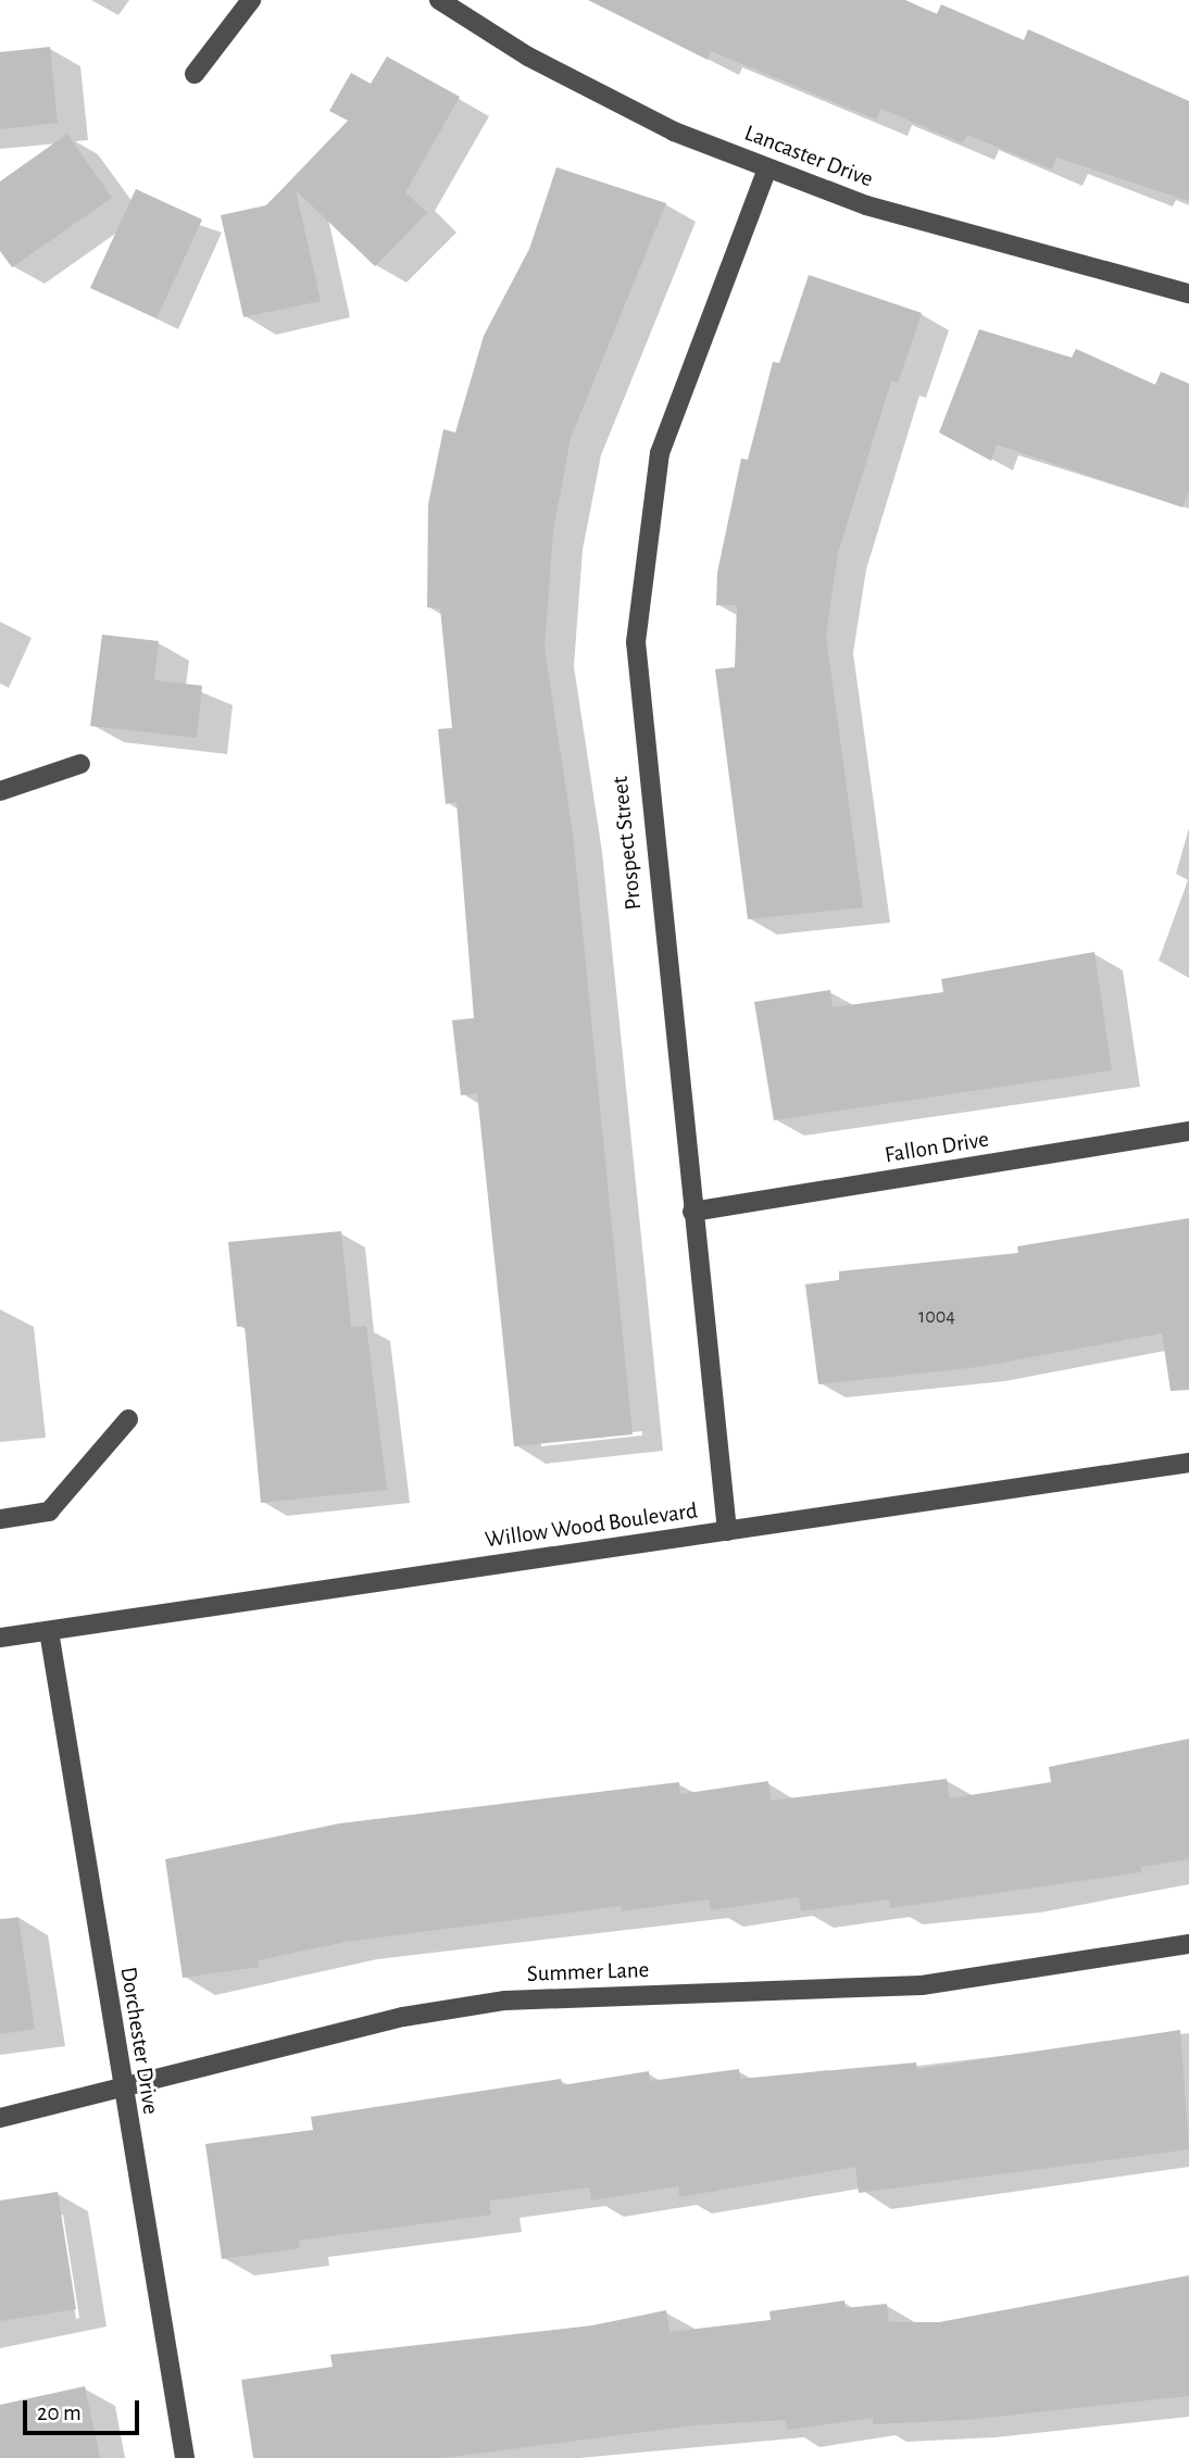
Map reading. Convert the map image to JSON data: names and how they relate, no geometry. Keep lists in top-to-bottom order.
{
  "streets": {
    "street": [
      "Lancaster Drive",
      "Prospect Street",
      "Fallon Drive",
      "Willow Wood Boulevard",
      "Summer Lane",
      "Dorchester Drive"
    ]
  },
  "crossings": [
    ["Lancaster Drive", "Prospect Street"],
    ["Prospect Street", "Fallon Drive"],
    ["Prospect Street", "Willow Wood Boulevard"],
    ["Willow Wood Boulevard", "Dorchester Drive"],
    ["Summer Lane", "Dorchester Drive"]
  ],
  "house_numbers": ["1004"],
  "scale_bar": "20 m"
}
